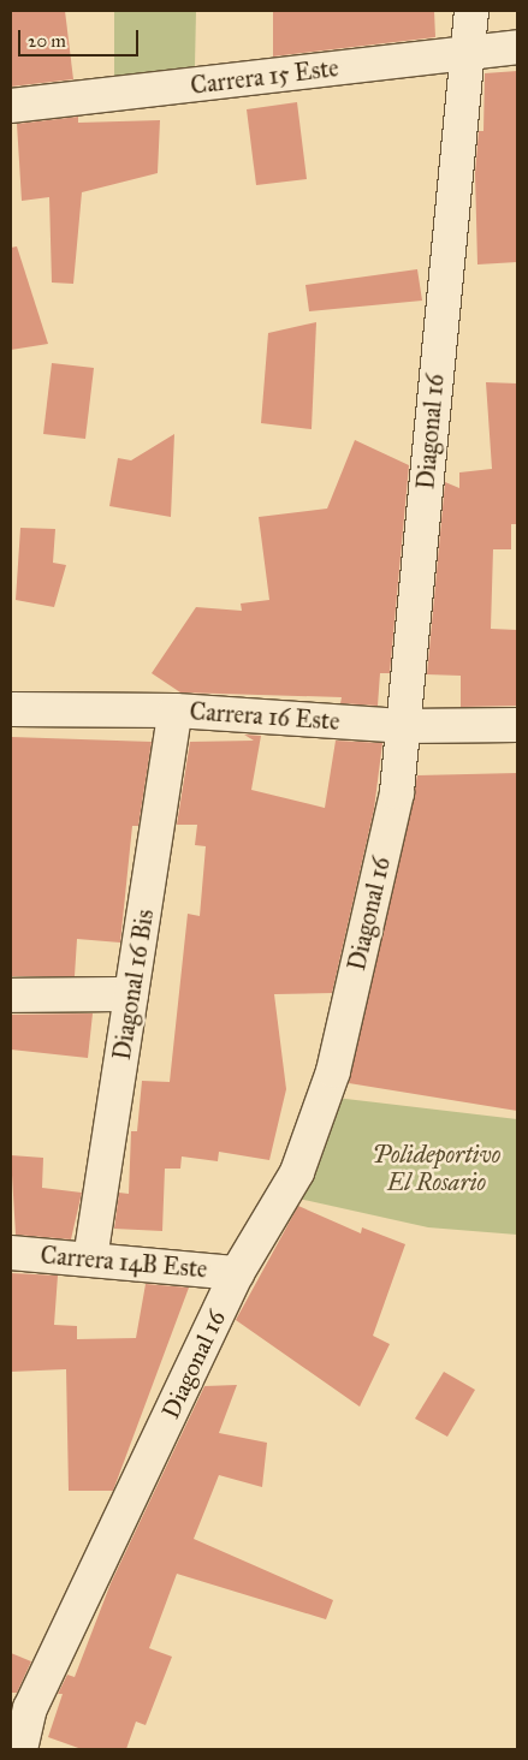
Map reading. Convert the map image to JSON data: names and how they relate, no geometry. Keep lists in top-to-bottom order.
{
  "streets": {
    "street": [
      "Carrera 15 Este",
      "Diagonal 16",
      "Carrera 16 Este",
      "Diagonal 16 Bis",
      "Carrera 14B Este"
    ]
  },
  "crossings": [
    ["Carrera 15 Este", "Diagonal 16"],
    ["Diagonal 16", "Carrera 16 Este"],
    ["Diagonal 16", "Carrera 14B Este"],
    ["Carrera 16 Este", "Diagonal 16 Bis"],
    ["Diagonal 16 Bis", "Carrera 14B Este"]
  ],
  "parks": ["Polideportivo El Rosario"],
  "scale_bar": "20 m"
}
